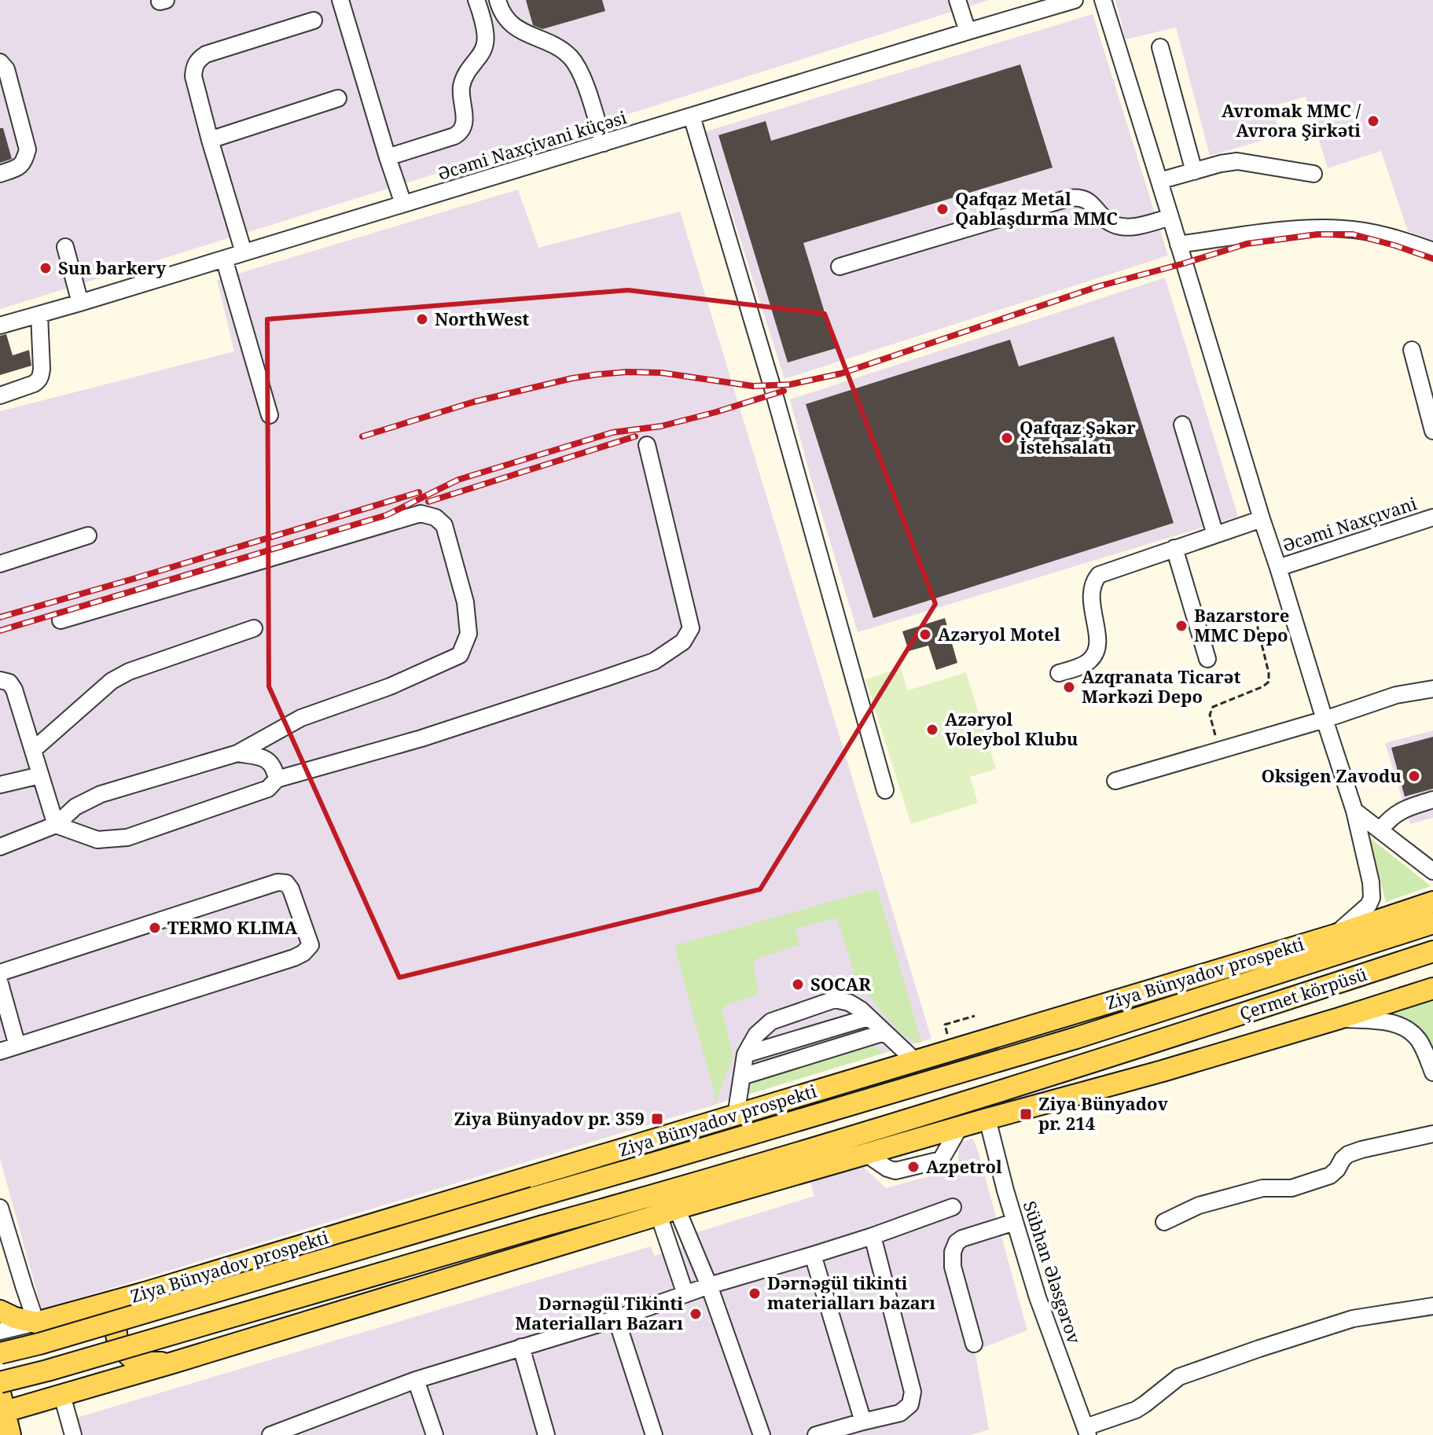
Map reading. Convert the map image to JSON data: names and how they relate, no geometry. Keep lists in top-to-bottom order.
{
  "streets": {
    "main road": ["Ziya Bünyadov prospekti", "Çermet körpüsü"],
    "street": ["Əcəmi Naxçivani küçəsi", "Əcəmi Naxçıvani", "Sübhan Ələsgərov"]
  },
  "crossings": [
    ["Ziya Bünyadov prospekti", "Çermet körpüsü"]
  ],
  "places": {
    "other": [
      "Avromak MMC / Avrora Şirkəti",
      "Qafqaz Metal Qablaşdırma MMC",
      "Sun barkery",
      "NorthWest",
      "Qafqaz Şəkər İstehsalatı",
      "Bazarstore MMC Depo",
      "Azəryol Motel",
      "Azqranata Ticarət Mərkəzi Depo",
      "Azəryol Voleybol Klubu",
      "Oksigen Zavodu",
      "TERMO KLIMA",
      "SOCAR",
      "Azpetrol",
      "Dərnəgül tikinti materialları bazarı",
      "Dərnəgül Tikinti Materialları Bazarı"
    ],
    "transit": ["Ziya Bünyadov pr. 214", "Ziya Bünyadov pr. 359"]
  }
}
